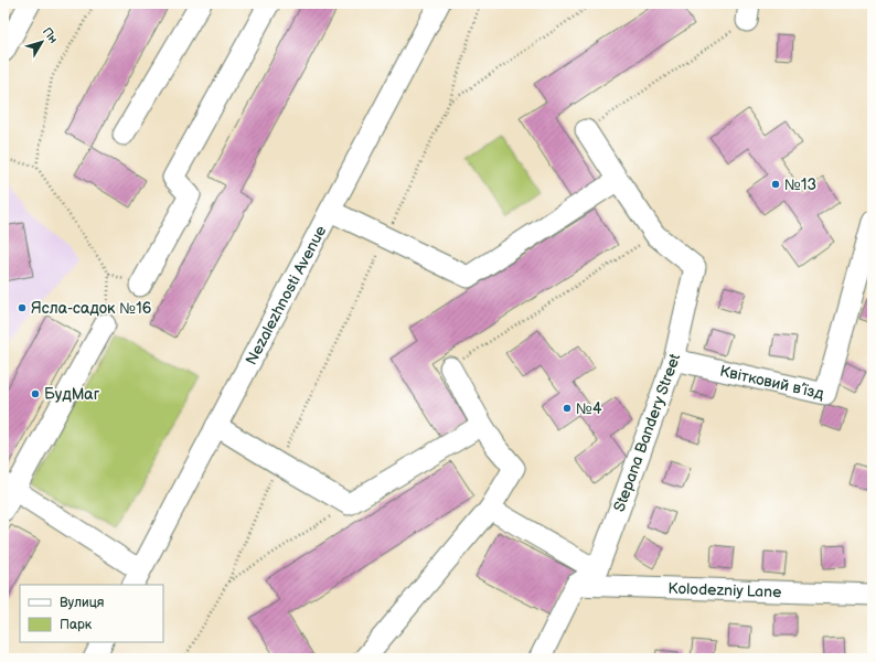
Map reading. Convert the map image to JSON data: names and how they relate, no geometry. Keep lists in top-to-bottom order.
{
  "streets": {
    "street": [
      "Nezalezhnosti Avenue",
      "Квітковий в’їзд",
      "Stepana Bandery Street",
      "Kolodezniy Lane"
    ]
  },
  "crossings": [
    ["Квітковий в’їзд", "Stepana Bandery Street"]
  ],
  "places": [
    "№13",
    "Ясла-садок №16",
    "БудМаг",
    "№4"
  ],
  "legend": ["Вулиця", "Парк"],
  "north": "top right"
}
